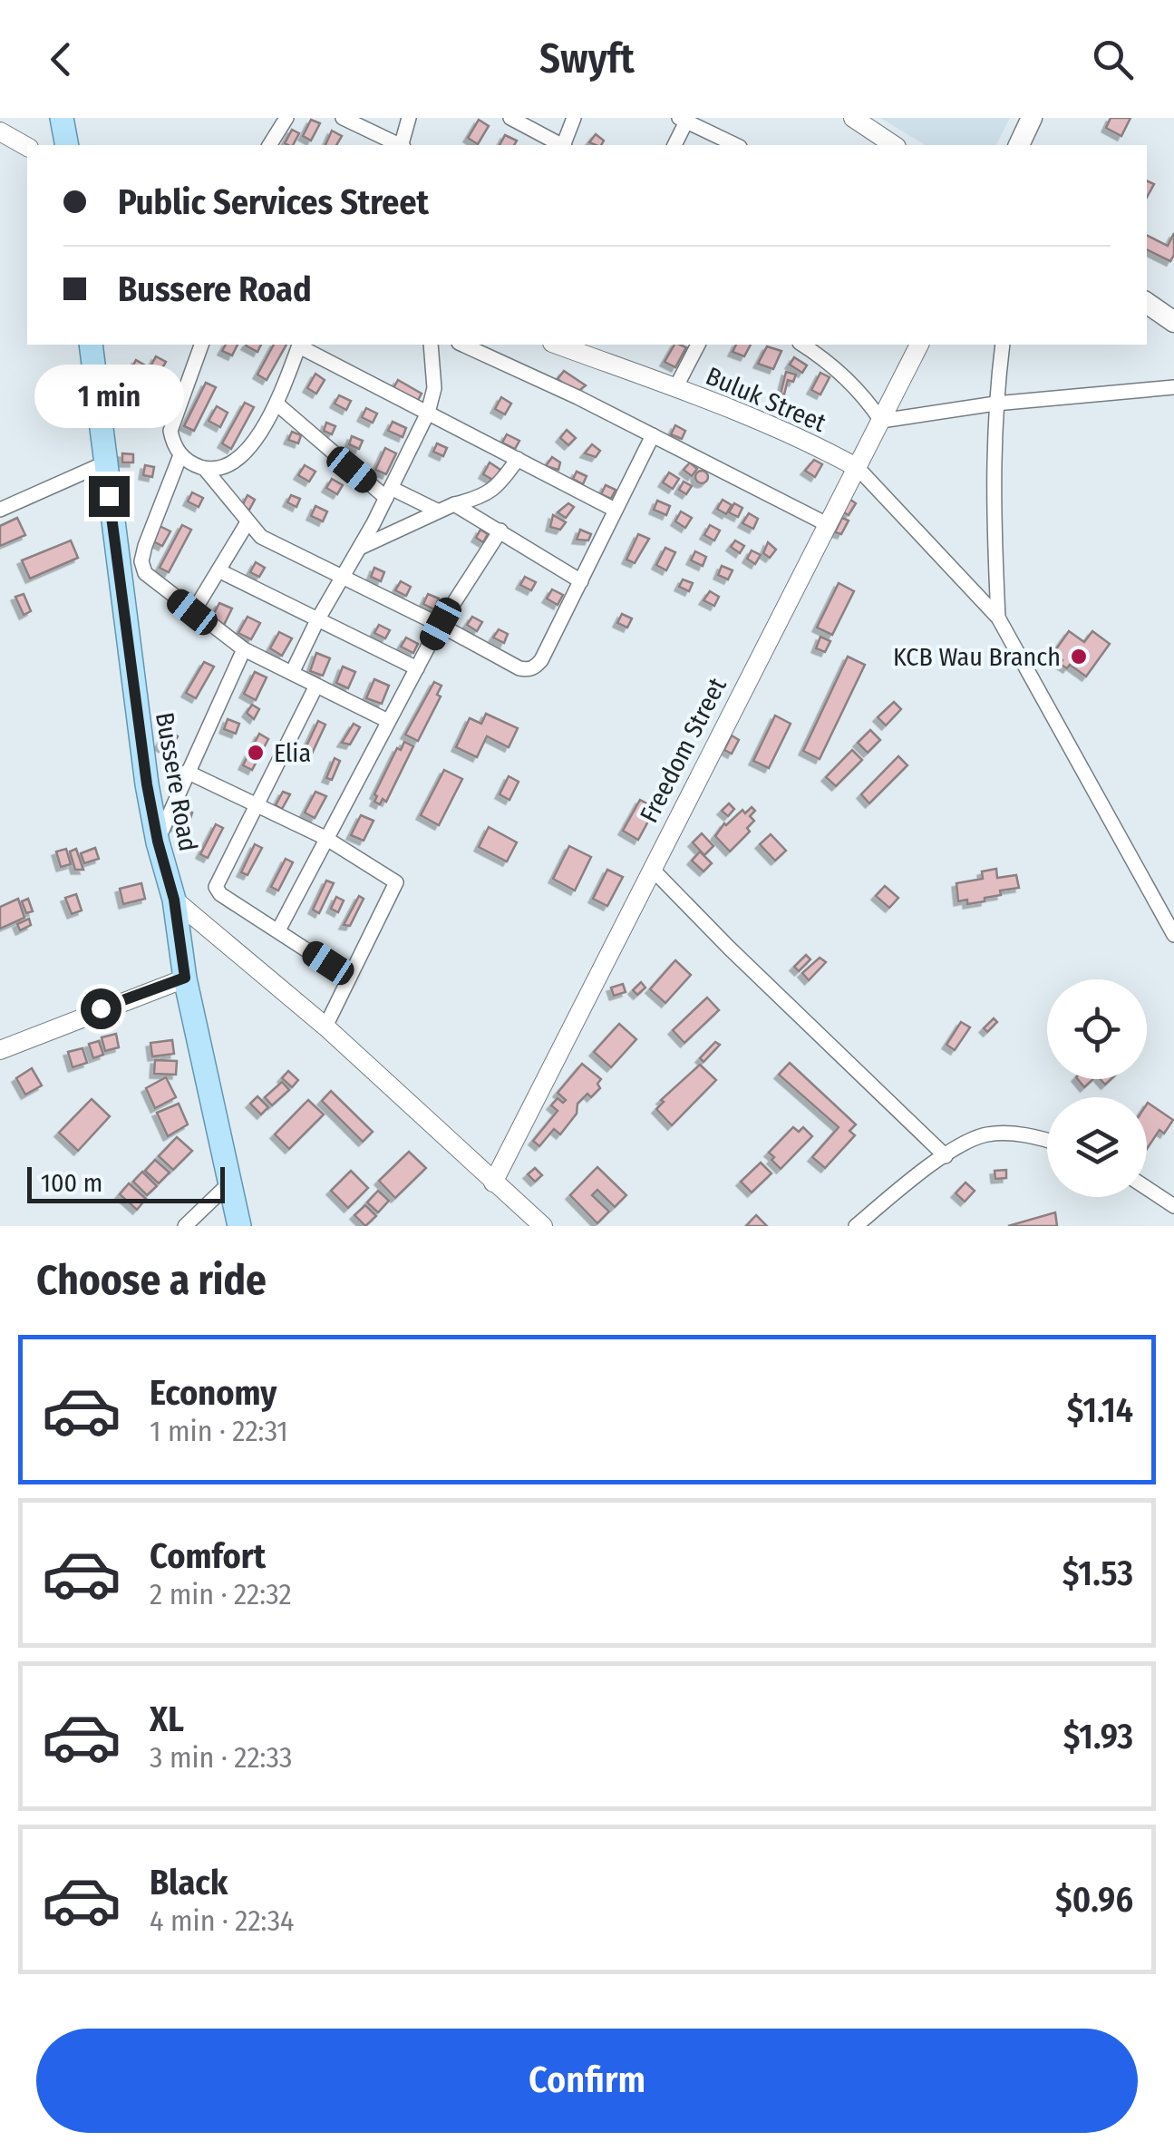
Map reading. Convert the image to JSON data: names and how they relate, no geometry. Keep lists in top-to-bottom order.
{
  "streets": {
    "main road": ["Bussere Road"],
    "street": ["Buluk Street", "Freedom Street"]
  },
  "crossings": [
    ["Buluk Street", "Freedom Street"]
  ],
  "places": ["KCB Wau Branch", "Elia"],
  "scale_bar": "100 m",
  "page": {
    "header": "Swyft",
    "banner": ["Public Services Street", "Bussere Road"],
    "bubble": "1 min",
    "scale": "100 m",
    "heading": "Choose a ride",
    "list": [
      {
        "name": "Economy",
        "note": "1 min · 22:31",
        "value": "$1.14"
      },
      {
        "name": "Comfort",
        "note": "2 min · 22:32",
        "value": "$1.53"
      },
      {
        "name": "XL",
        "note": "3 min · 22:33",
        "value": "$1.93"
      },
      {
        "name": "Black",
        "note": "4 min · 22:34",
        "value": "$0.96"
      }
    ],
    "buttons": "Confirm"
  }
}
